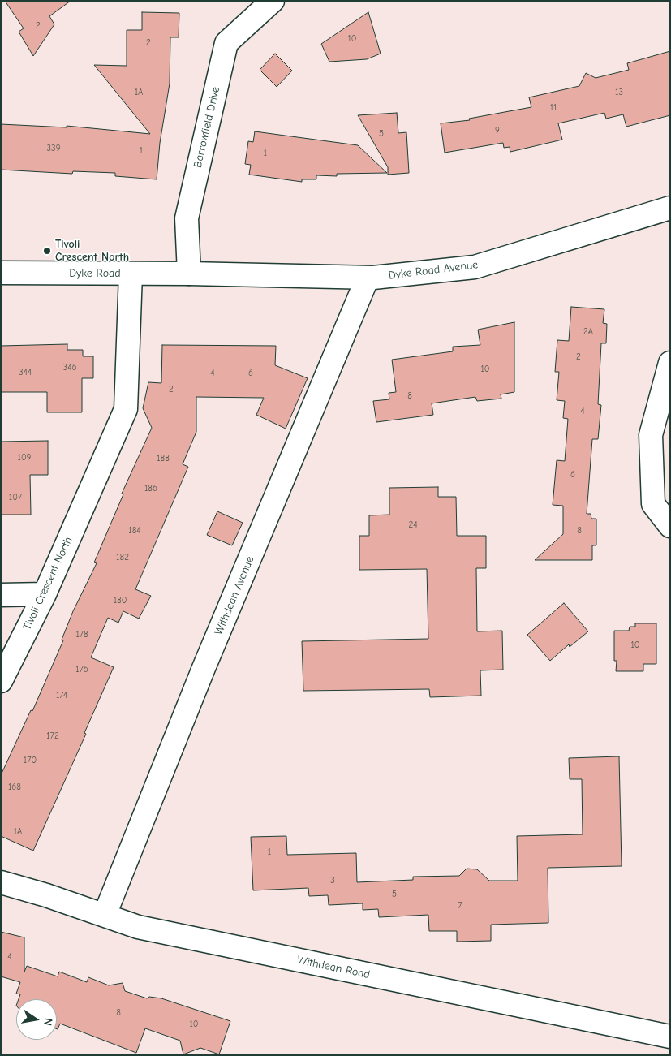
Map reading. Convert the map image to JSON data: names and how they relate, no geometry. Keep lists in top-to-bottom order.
{
  "streets": {
    "street": [
      "Barrowfield Drive",
      "Dyke Road Avenue",
      "Dyke Road",
      "Tivoli Crescent North",
      "Withdean Avenue",
      "Withdean Road"
    ]
  },
  "crossings": [
    ["Barrowfield Drive", "Dyke Road Avenue"],
    ["Barrowfield Drive", "Dyke Road"],
    ["Dyke Road Avenue", "Dyke Road"],
    ["Dyke Road Avenue", "Withdean Avenue"],
    ["Dyke Road", "Tivoli Crescent North"],
    ["Withdean Avenue", "Withdean Road"]
  ],
  "places": ["Tivoli Crescent North"],
  "house_numbers": [
    "2",
    "10",
    "2",
    "1A",
    "13",
    "11",
    "9",
    "5",
    "339",
    "1",
    "1",
    "2A",
    "2",
    "346",
    "10",
    "344",
    "4",
    "6",
    "2",
    "8",
    "4",
    "109",
    "188",
    "6",
    "186",
    "107",
    "24",
    "184",
    "8",
    "182",
    "180",
    "178",
    "10",
    "176",
    "174",
    "172",
    "170",
    "168",
    "1A",
    "1",
    "3",
    "5",
    "7",
    "4",
    "8",
    "10"
  ],
  "north": "right"
}
